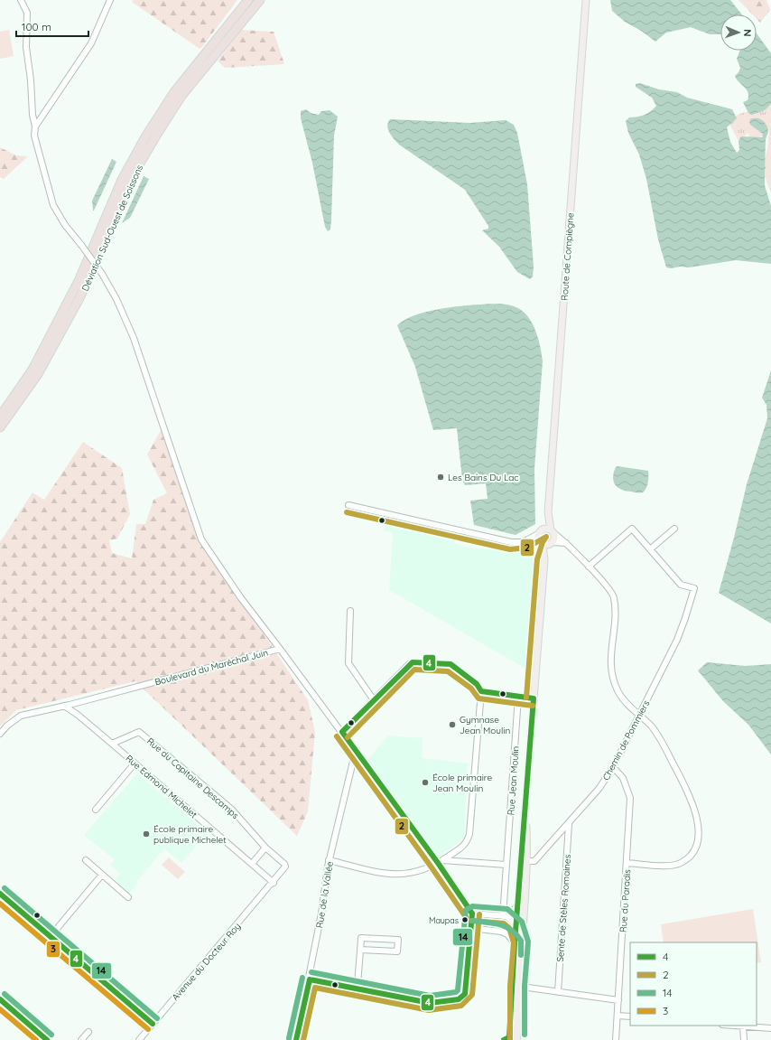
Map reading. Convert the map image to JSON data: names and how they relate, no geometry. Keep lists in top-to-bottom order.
{
  "streets": {
    "highway": ["Déviation Sud-Ouest de Soissons"],
    "main road": ["Route de Compiègne"],
    "street": [
      "Boulevard du Maréchal Juin",
      "Chemin de Pommiers",
      "Rue du Capitaine Descamps",
      "Rue Jean Moulin",
      "Rue Edmond Michelet",
      "Rue de la Vallée",
      "Rue du Paradis",
      "Sente de Stèles Romaines",
      "Avenue du Docteur Roy"
    ]
  },
  "crossings": [
    ["Boulevard du Maréchal Juin", "Rue Edmond Michelet"],
    ["Boulevard du Maréchal Juin", "Rue de la Vallée"],
    ["Chemin de Pommiers", "Rue du Paradis"],
    ["Chemin de Pommiers", "Sente de Stèles Romaines"],
    ["Rue du Capitaine Descamps", "Rue Edmond Michelet"],
    ["Rue du Capitaine Descamps", "Avenue du Docteur Roy"],
    ["Rue Edmond Michelet", "Avenue du Docteur Roy"]
  ],
  "places": [
    "Les Bains Du Lac",
    "Gymnase Jean Moulin",
    "École primaire Jean Moulin",
    "École primaire publique Michelet",
    "Maupas"
  ],
  "lines": [
    "transit line 2",
    "transit line 4",
    "transit line 14",
    "transit line 3"
  ],
  "legend": [
    "4",
    "2",
    "14",
    "3"
  ],
  "scale_bar": "100 m",
  "north": "right"
}
